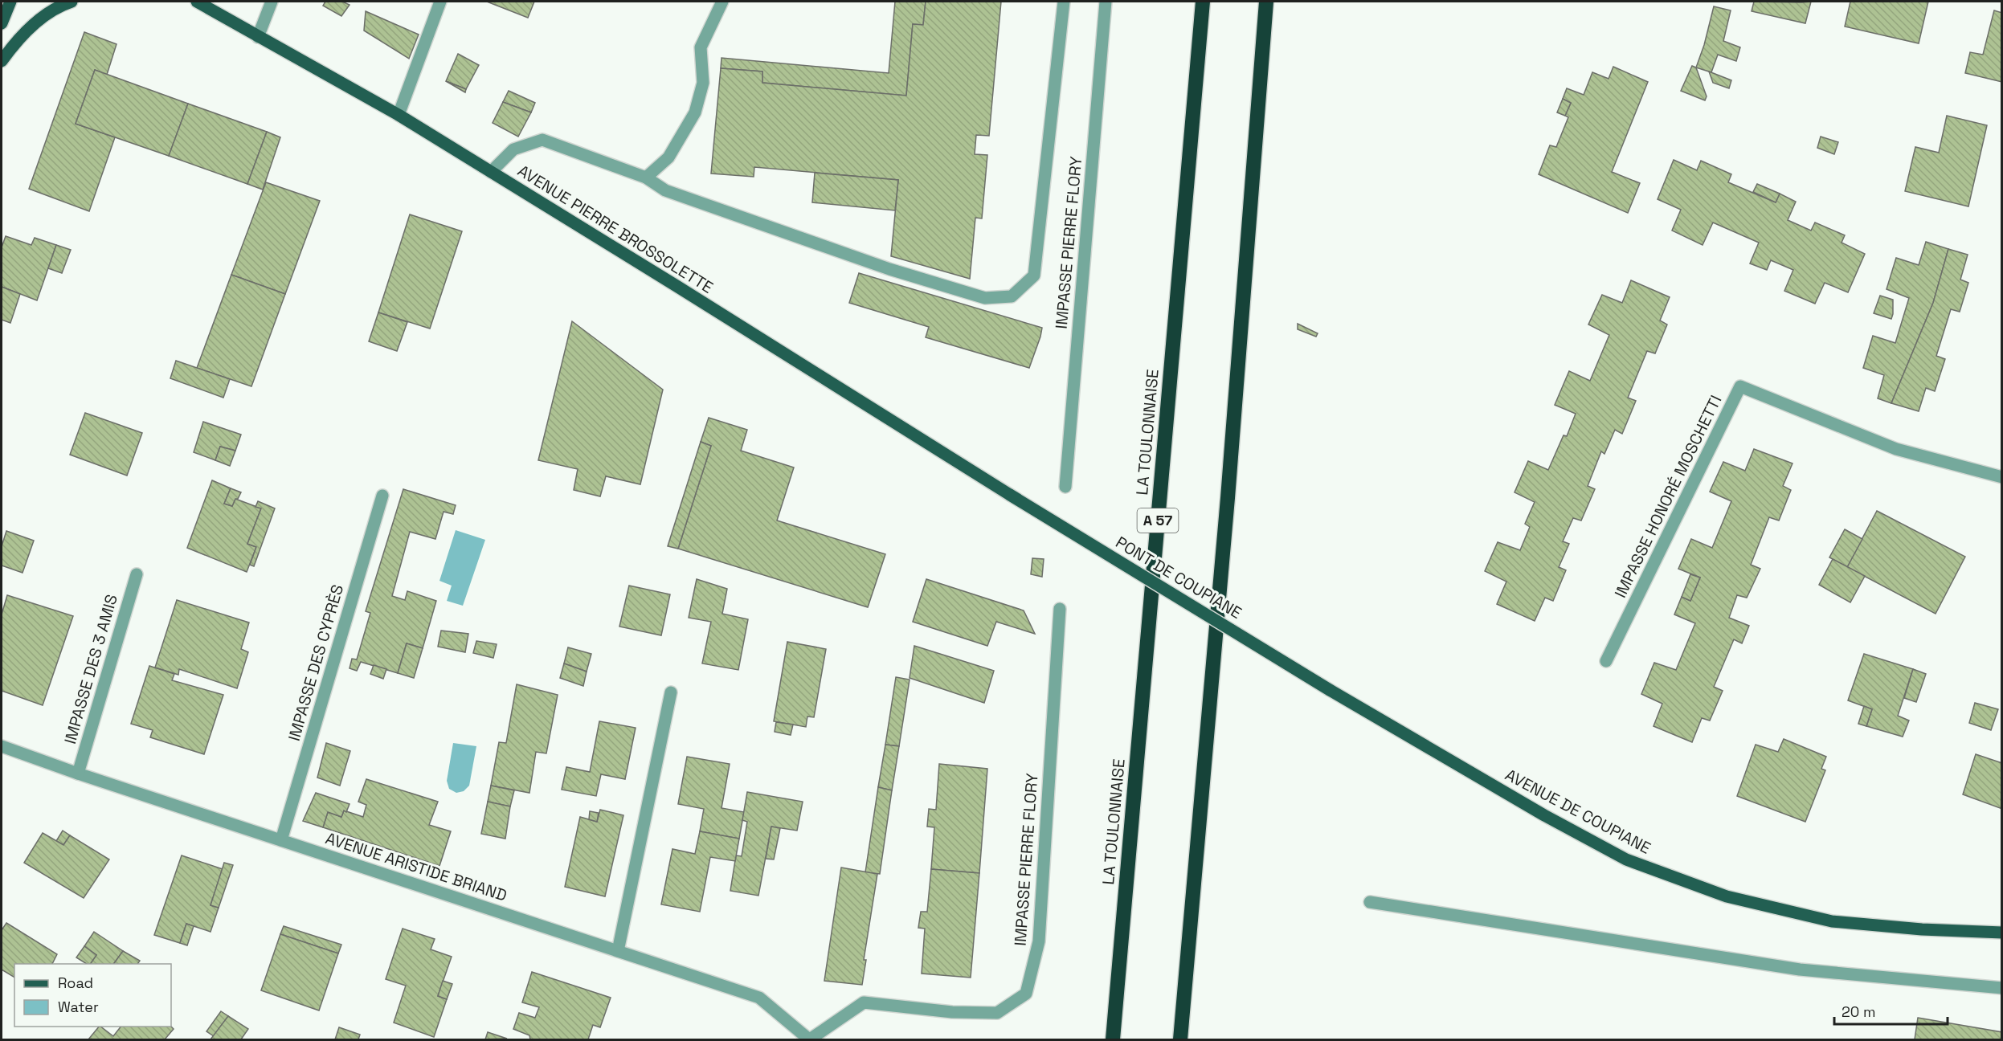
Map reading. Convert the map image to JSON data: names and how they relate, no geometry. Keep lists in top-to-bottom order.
{
  "streets": {
    "highway": ["LA TOULONNAISE", "A 57"],
    "main road": ["AVENUE PIERRE BROSSOLETTE", "PONT DE COUPIANE", "AVENUE DE COUPIANE"],
    "street": [
      "IMPASSE PIERRE FLORY",
      "IMPASSE HONORÉ MOSCHETTI",
      "IMPASSE DES CYPRÈS",
      "IMPASSE DES 3 AMIS",
      "AVENUE ARISTIDE BRIAND"
    ]
  },
  "crossings": [
    ["AVENUE PIERRE BROSSOLETTE", "PONT DE COUPIANE"],
    ["IMPASSE PIERRE FLORY", "AVENUE ARISTIDE BRIAND"],
    ["PONT DE COUPIANE", "AVENUE DE COUPIANE"],
    ["IMPASSE DES CYPRÈS", "AVENUE ARISTIDE BRIAND"],
    ["IMPASSE DES 3 AMIS", "AVENUE ARISTIDE BRIAND"]
  ],
  "legend": ["Road", "Water"],
  "scale_bar": "20 m"
}
